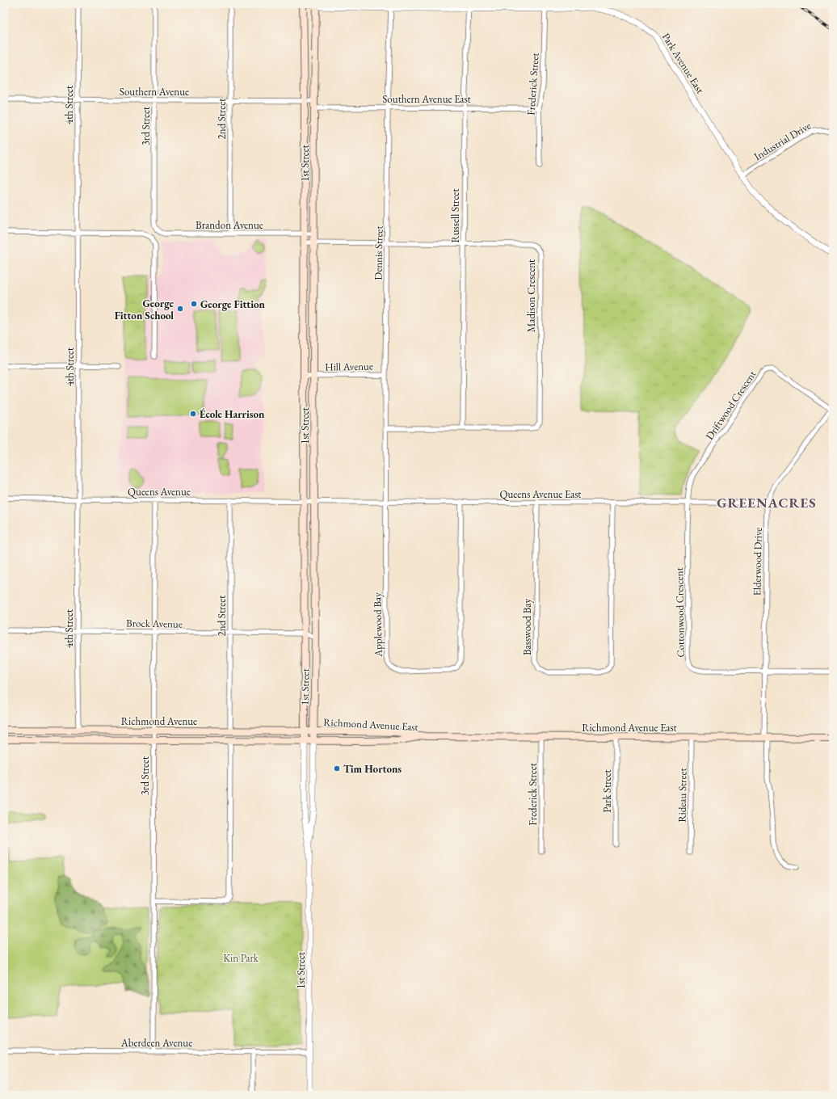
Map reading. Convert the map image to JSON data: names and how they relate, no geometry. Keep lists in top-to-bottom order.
{
  "streets": {
    "main road": ["1st Street", "Richmond Avenue", "Richmond Avenue East"],
    "street": [
      "Park Avenue East",
      "Frederick Street",
      "Southern Avenue",
      "Southern Avenue East",
      "4th Street",
      "2nd Street",
      "3rd Street",
      "Industrial Drive",
      "Russell Street",
      "Brandon Avenue",
      "Dennis Street",
      "Madison Crescent",
      "Hill Avenue",
      "Driftwood Crescent",
      "Queens Avenue",
      "Queens Avenue East",
      "Elderwood Drive",
      "Cottonwood Crescent",
      "Brock Avenue",
      "Applewood Bay",
      "Basswood Bay",
      "Park Street",
      "Rideau Street",
      "Aberdeen Avenue"
    ]
  },
  "crossings": [
    ["Park Avenue East", "Frederick Street"],
    ["Park Avenue East", "Industrial Drive"],
    ["Park Avenue East", "1st Street"],
    ["Park Avenue East", "Russell Street"],
    ["Park Avenue East", "Dennis Street"],
    ["Frederick Street", "Southern Avenue East"],
    ["Frederick Street", "Richmond Avenue East"],
    ["Southern Avenue", "4th Street"],
    ["Southern Avenue", "2nd Street"],
    ["Southern Avenue", "3rd Street"],
    ["Southern Avenue", "1st Street"],
    ["Southern Avenue East", "1st Street"],
    ["Southern Avenue East", "Russell Street"],
    ["Southern Avenue East", "Dennis Street"],
    ["4th Street", "Queens Avenue"],
    ["4th Street", "Brock Avenue"],
    ["4th Street", "Richmond Avenue"],
    ["2nd Street", "Brandon Avenue"],
    ["2nd Street", "Queens Avenue"],
    ["2nd Street", "Brock Avenue"],
    ["2nd Street", "Richmond Avenue"],
    ["3rd Street", "Brandon Avenue"],
    ["3rd Street", "Queens Avenue"],
    ["3rd Street", "Brock Avenue"],
    ["3rd Street", "Richmond Avenue"],
    ["3rd Street", "Aberdeen Avenue"],
    ["1st Street", "Brandon Avenue"],
    ["1st Street", "Madison Crescent"],
    ["1st Street", "Hill Avenue"],
    ["1st Street", "Queens Avenue"],
    ["1st Street", "Queens Avenue East"],
    ["1st Street", "Brock Avenue"],
    ["1st Street", "Richmond Avenue"],
    ["1st Street", "Richmond Avenue East"],
    ["1st Street", "Aberdeen Avenue"],
    ["Russell Street", "Madison Crescent"],
    ["Dennis Street", "Madison Crescent"],
    ["Dennis Street", "Hill Avenue"],
    ["Dennis Street", "Queens Avenue East"],
    ["Dennis Street", "Applewood Bay"],
    ["Driftwood Crescent", "Queens Avenue East"],
    ["Driftwood Crescent", "Elderwood Drive"],
    ["Driftwood Crescent", "Cottonwood Crescent"],
    ["Queens Avenue", "Queens Avenue East"],
    ["Queens Avenue East", "Elderwood Drive"],
    ["Queens Avenue East", "Cottonwood Crescent"],
    ["Queens Avenue East", "Applewood Bay"],
    ["Queens Avenue East", "Basswood Bay"],
    ["Elderwood Drive", "Cottonwood Crescent"],
    ["Elderwood Drive", "Richmond Avenue East"],
    ["Richmond Avenue", "Richmond Avenue East"],
    ["Richmond Avenue East", "Park Street"],
    ["Richmond Avenue East", "Rideau Street"]
  ],
  "districts": ["GREENACRES"],
  "parks": ["Kin Park"],
  "places": [
    "George Fittion",
    "George Fitton School",
    "École Harrison",
    "Tim Hortons"
  ]
}
